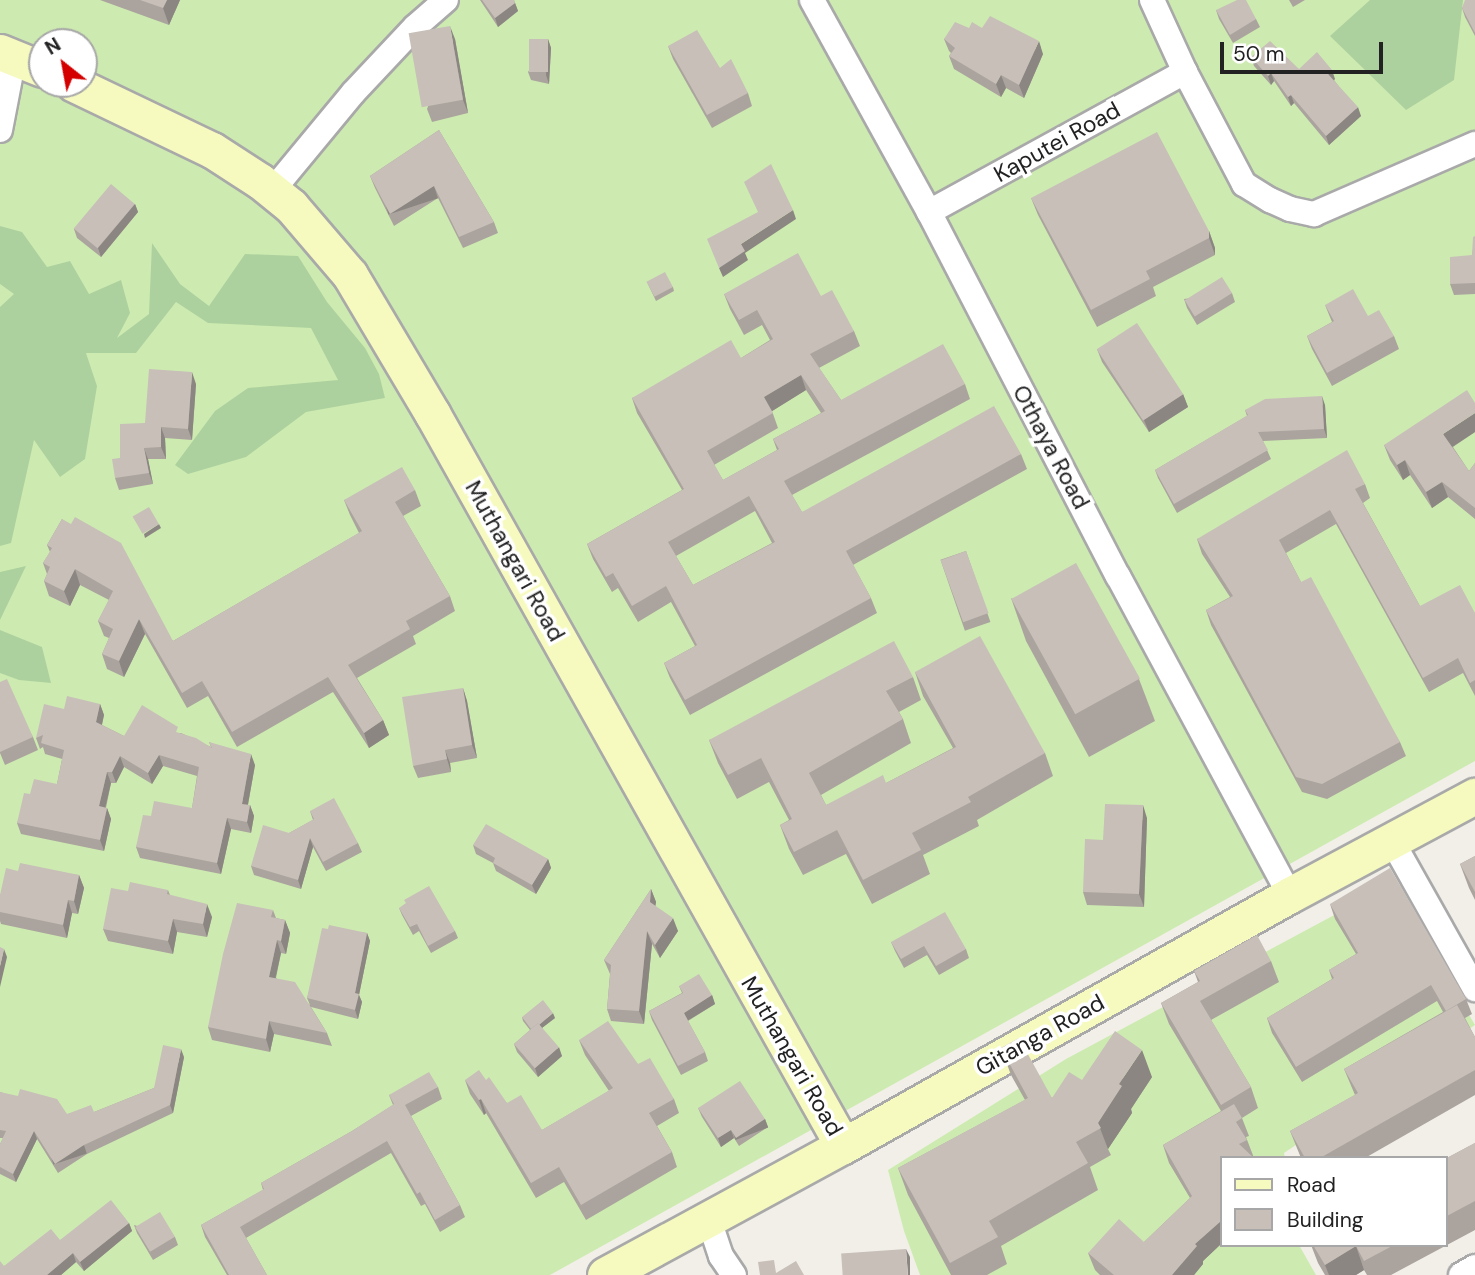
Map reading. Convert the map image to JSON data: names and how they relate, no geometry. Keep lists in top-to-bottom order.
{
  "streets": {
    "street": [
      "Kaputei Road",
      "Othaya Road",
      "Muthangari Road",
      "Gitanga Road"
    ]
  },
  "crossings": [
    ["Kaputei Road", "Othaya Road"],
    ["Othaya Road", "Gitanga Road"],
    ["Muthangari Road", "Gitanga Road"]
  ],
  "legend": ["Road", "Building"],
  "scale_bar": "50 m",
  "north": "top left"
}
